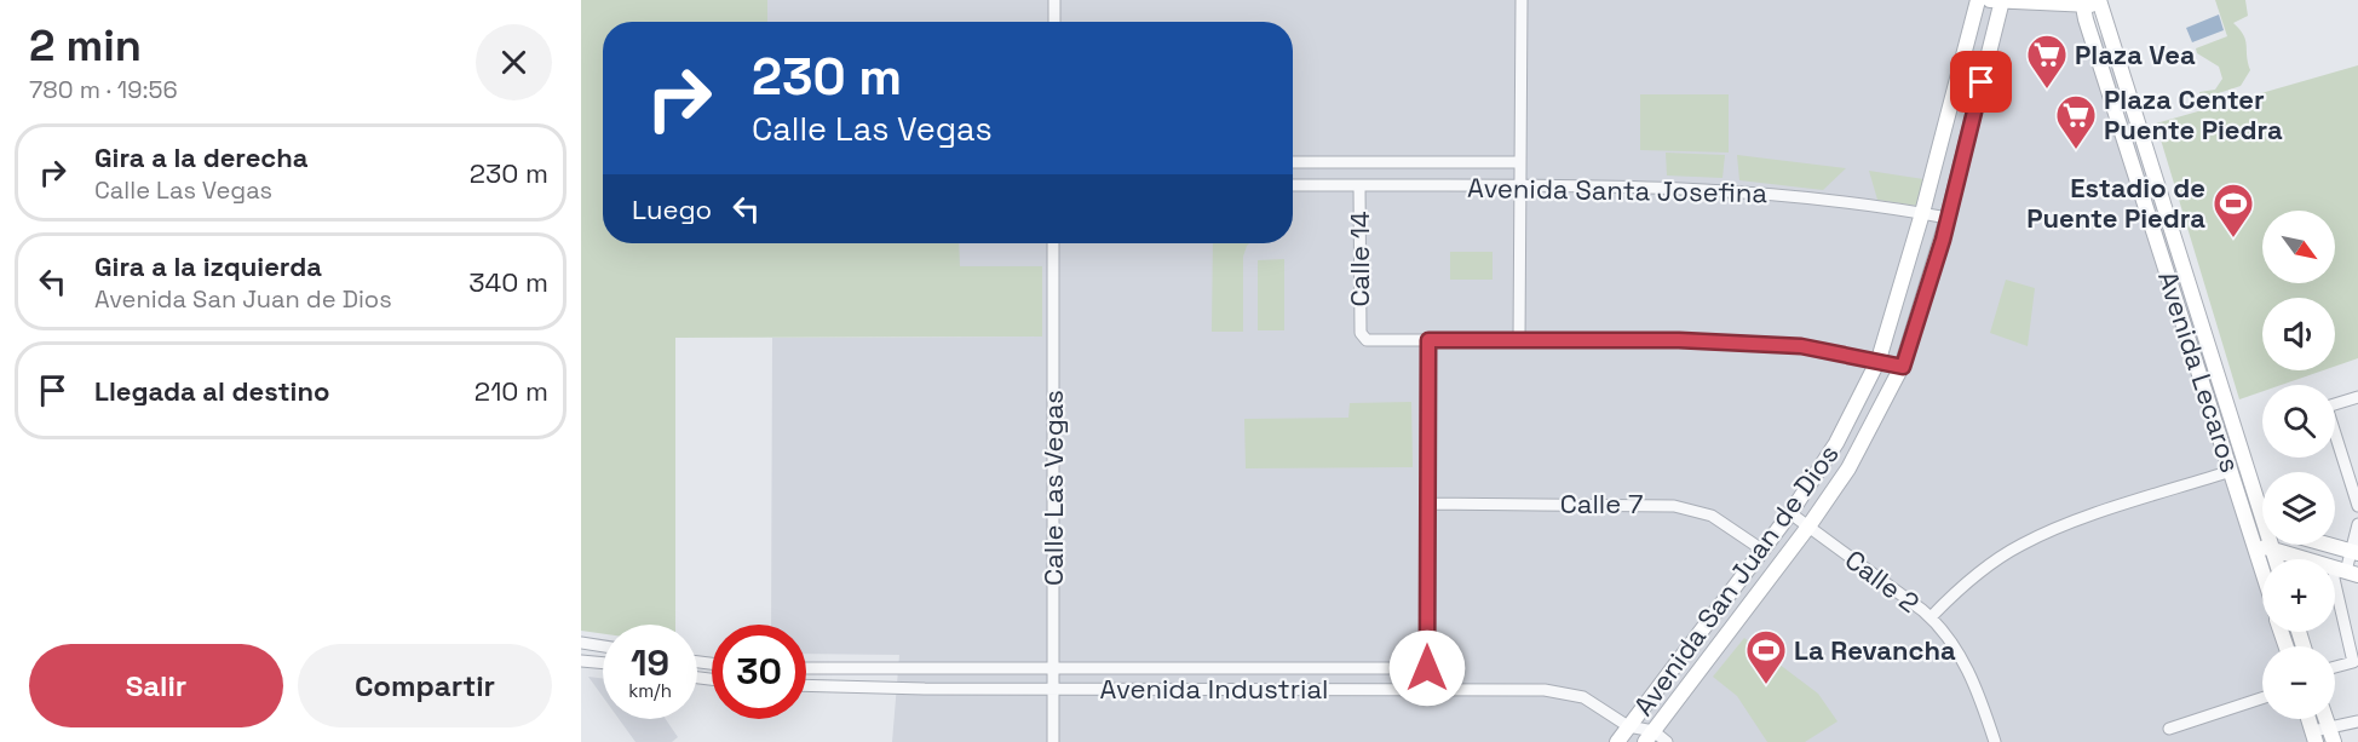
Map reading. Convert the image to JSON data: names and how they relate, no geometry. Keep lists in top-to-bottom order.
{
  "streets": {
    "main road": ["Avenida Lecaros", "Avenida San Juan de Dios"],
    "street": [
      "Avenida Santa Josefina",
      "Calle 14",
      "Calle Las Vegas",
      "Calle 7",
      "Calle 2",
      "Avenida Industrial"
    ]
  },
  "crossings": [
    ["Avenida Santa Josefina", "Calle 14"],
    ["Avenida Santa Josefina", "Avenida San Juan de Dios"],
    ["Avenida Lecaros", "Avenida San Juan de Dios"],
    ["Calle Las Vegas", "Avenida Industrial"],
    ["Calle 7", "Avenida San Juan de Dios"],
    ["Avenida San Juan de Dios", "Calle 2"],
    ["Avenida San Juan de Dios", "Avenida Industrial"]
  ],
  "places": {
    "supermarket": ["Plaza Vea", "Plaza Center Puente Piedra"],
    "sports": ["Estadio de Puente Piedra", "La Revancha"]
  },
  "north": "bottom right",
  "page": {
    "heading": ["2 min", "780 m · 19:56"],
    "turn": ["230 m", "Calle Las Vegas"],
    "list": [
      {
        "name": "Gira a la derecha",
        "note": "Calle Las Vegas",
        "value": "230 m"
      },
      {
        "name": "Gira a la izquierda",
        "note": "Avenida San Juan de Dios",
        "value": "340 m"
      },
      {
        "name": "Llegada al destino",
        "value": "210 m"
      }
    ],
    "then": "Luego",
    "map_buttons": ["+", "−"],
    "speed": "19 km/h",
    "limit": "30",
    "buttons": ["Salir", "Compartir"]
  }
}
